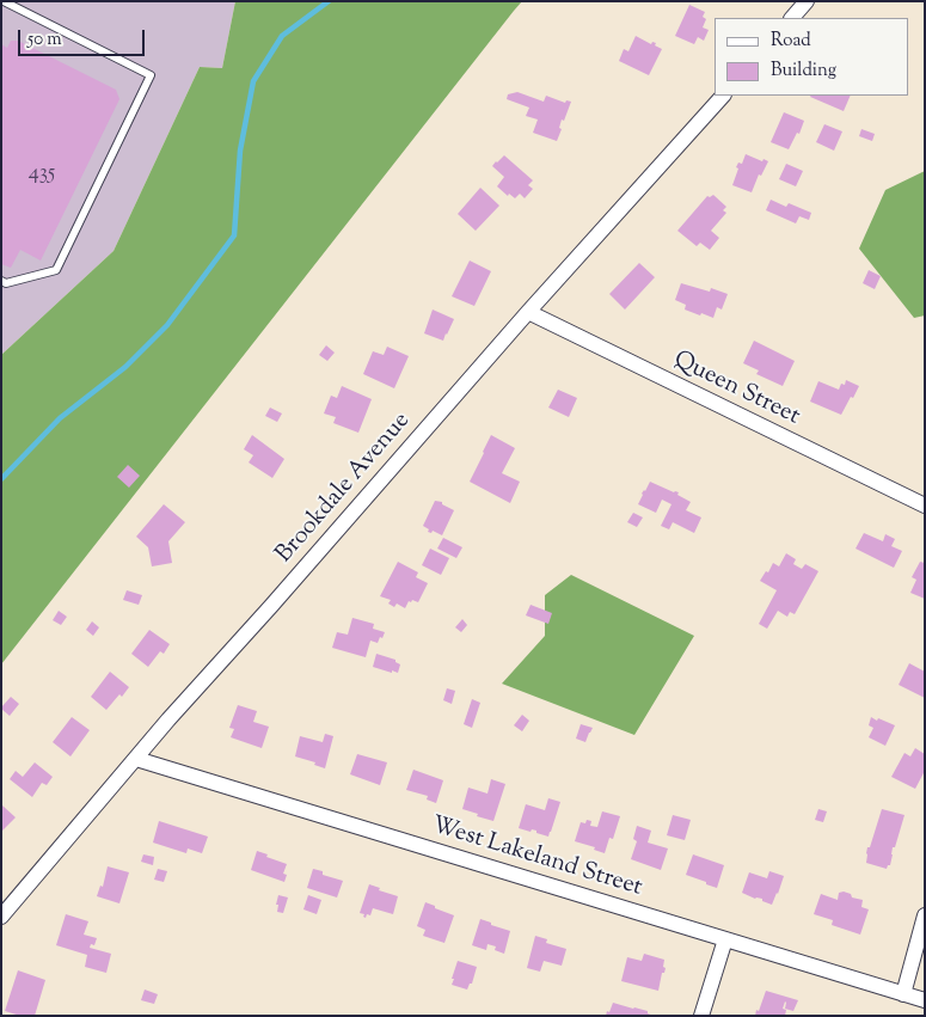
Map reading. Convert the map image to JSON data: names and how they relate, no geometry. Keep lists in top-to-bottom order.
{
  "streets": {
    "street": ["Queen Street", "Brookdale Avenue", "West Lakeland Street"]
  },
  "crossings": [
    ["Queen Street", "Brookdale Avenue"],
    ["Brookdale Avenue", "West Lakeland Street"]
  ],
  "house_numbers": ["435"],
  "legend": ["Road", "Building"],
  "scale_bar": "50 m"
}
